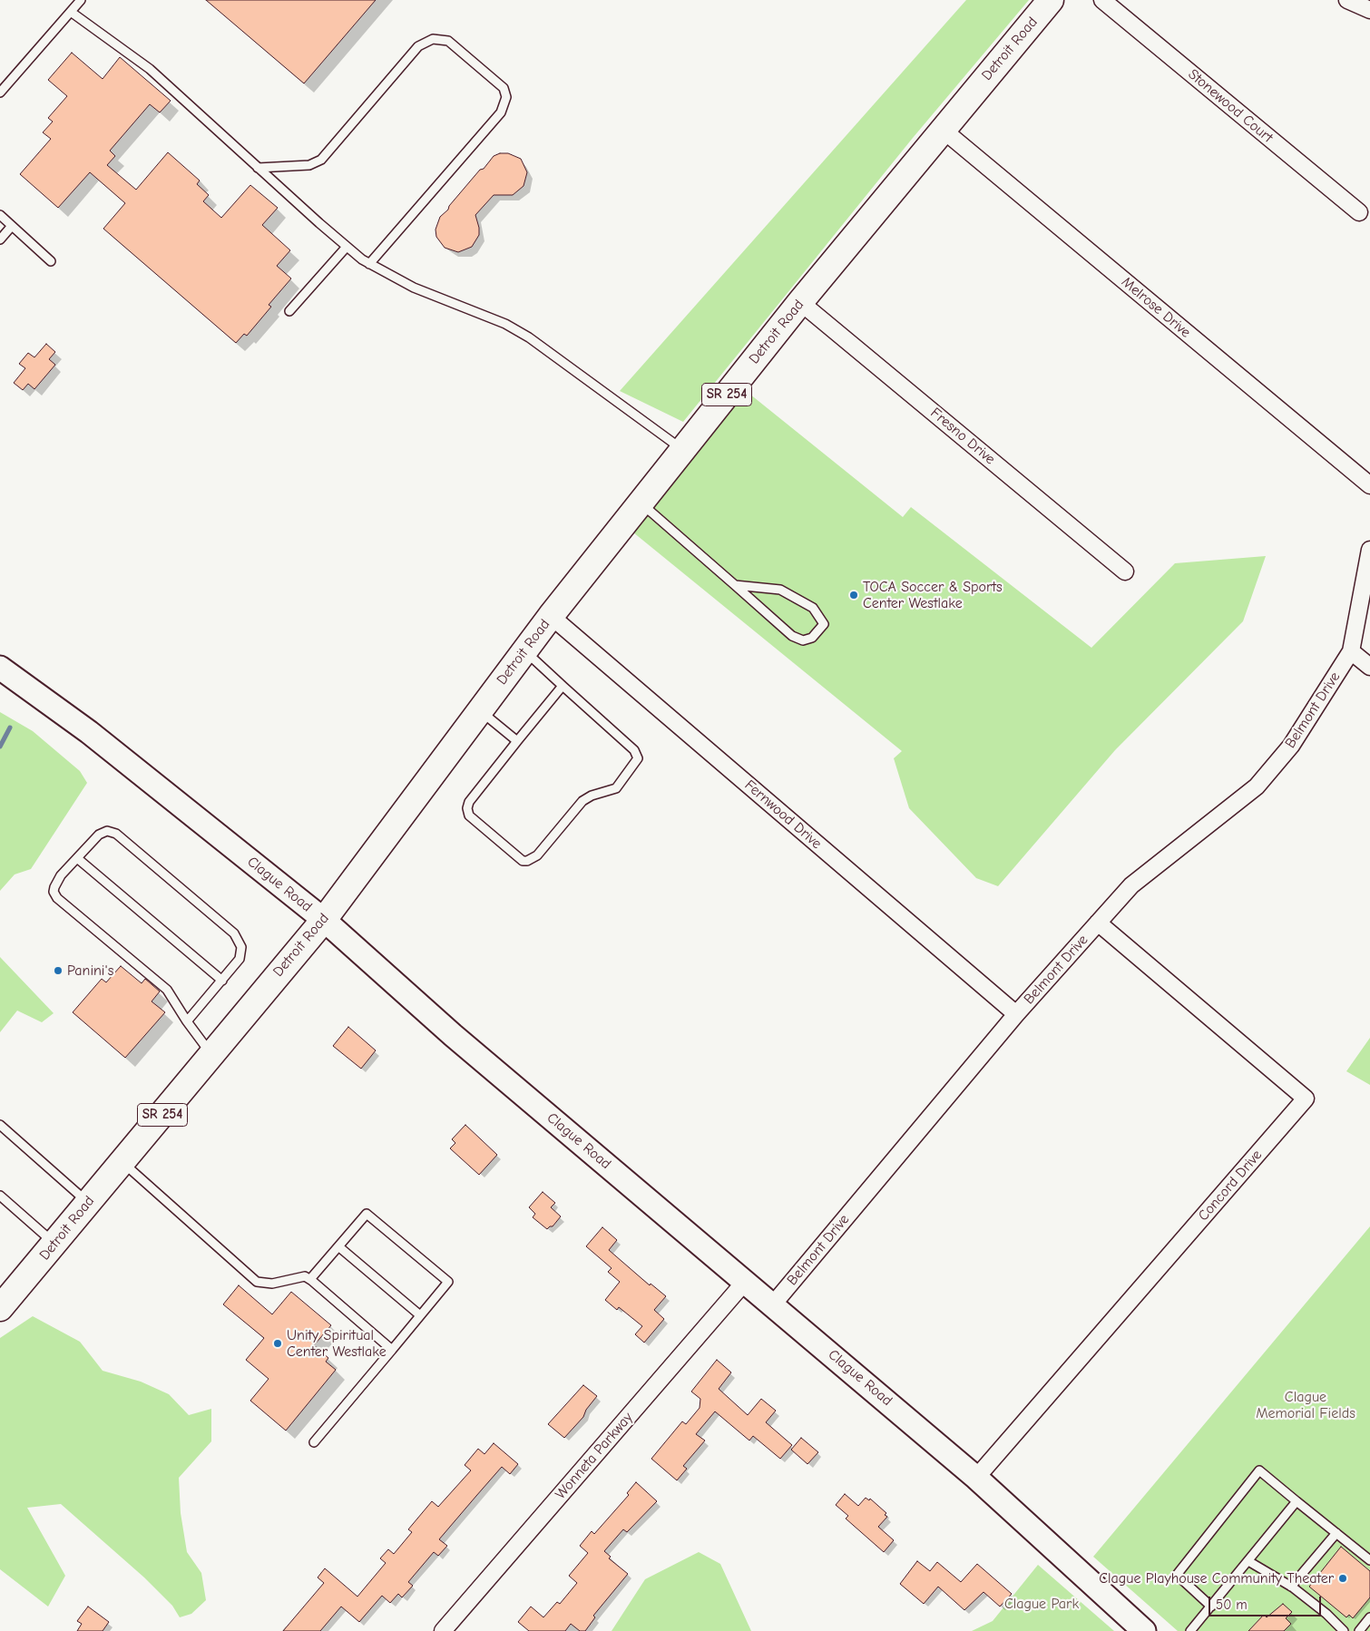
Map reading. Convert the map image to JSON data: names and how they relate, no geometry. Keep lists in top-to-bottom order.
{
  "streets": {
    "main road": ["Detroit Road", "SR 254", "Clague Road"],
    "street": [
      "Stonewood Court",
      "Melrose Drive",
      "Fresno Drive",
      "Belmont Drive",
      "Fernwood Drive",
      "Concord Drive",
      "Wonneta Parkway"
    ]
  },
  "crossings": [
    ["Detroit Road", "Melrose Drive"],
    ["Detroit Road", "Fresno Drive"],
    ["Detroit Road", "Fernwood Drive"],
    ["Detroit Road", "Clague Road"],
    ["Belmont Drive", "Fernwood Drive"],
    ["Belmont Drive", "Clague Road"],
    ["Belmont Drive", "Concord Drive"],
    ["Clague Road", "Concord Drive"],
    ["Clague Road", "Wonneta Parkway"]
  ],
  "parks": ["Clague Memorial Fields", "Clague Park"],
  "places": [
    "TOCA Soccer & Sports Center Westlake",
    "Panini's",
    "Unity Spiritual Center Westlake",
    "Clague Playhouse Community Theater"
  ],
  "scale_bar": "50 m"
}
